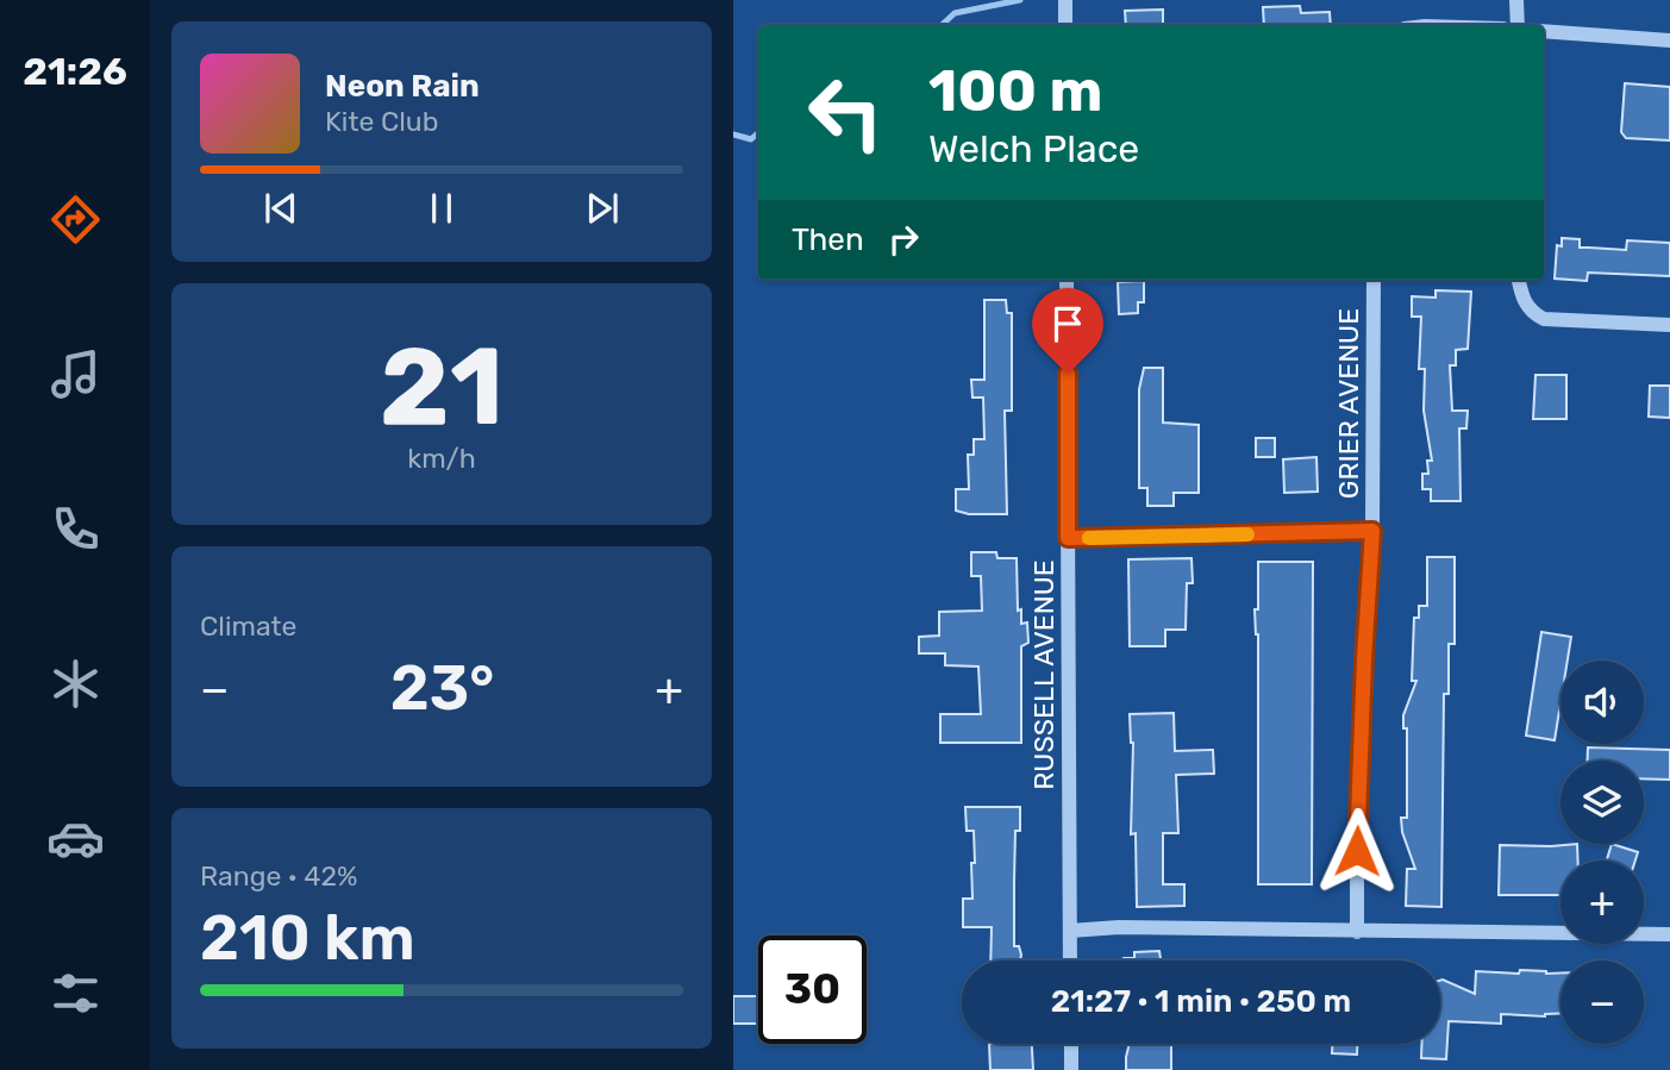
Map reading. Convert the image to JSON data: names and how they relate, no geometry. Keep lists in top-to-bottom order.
{
  "streets": {
    "street": ["GRIER AVENUE", "RUSSELL AVENUE"]
  },
  "page": {
    "tabs": "21:26",
    "turn": ["100 m", "Welch Place"],
    "song": ["Neon Rain", "Kite Club"],
    "then": "Then",
    "tile": [
      ["21", "km/h"],
      "Climate",
      ["Range · 42%", "210 km"]
    ],
    "heat": ["−", "23°", "+"],
    "map_buttons": ["+", "−"],
    "limit": "30",
    "trip": "21:27 · 1 min · 250 m"
  }
}
